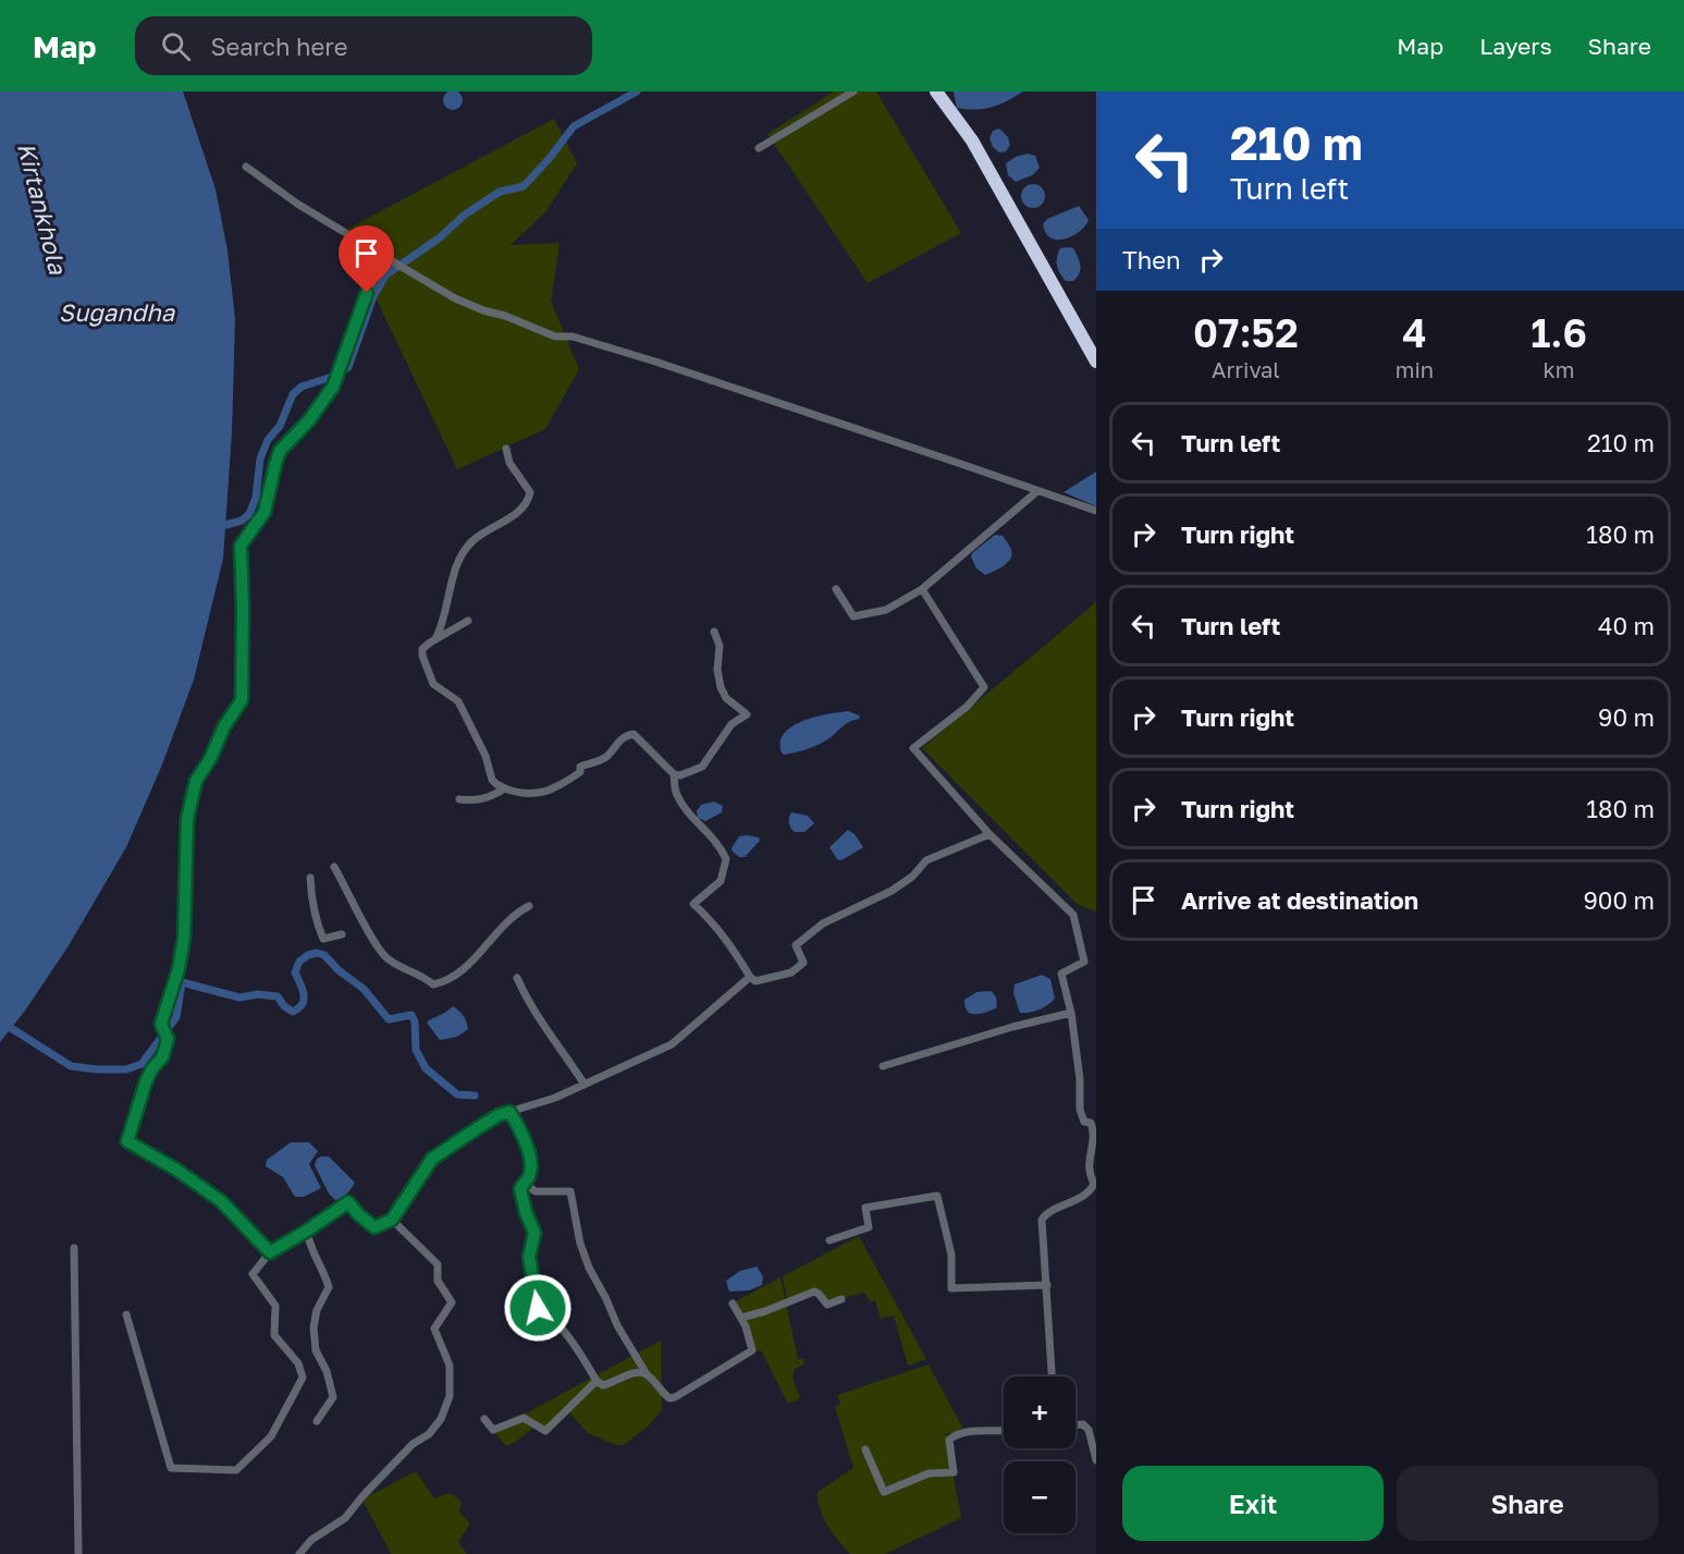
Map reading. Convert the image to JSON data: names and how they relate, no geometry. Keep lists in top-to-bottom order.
{
  "water": ["Kirtankhola", "Sugandha"],
  "page": {
    "header": "Map",
    "search": "Search here",
    "nav": ["Map", "Layers", "Share"],
    "turn": ["210 m", "Turn left"],
    "then": "Then",
    "eta": [
      "07:52",
      "Arrival",
      "4",
      "min",
      "1.6",
      "km"
    ],
    "list": [
      {
        "name": "Turn left",
        "value": "210 m"
      },
      {
        "name": "Turn right",
        "value": "180 m"
      },
      {
        "name": "Turn left",
        "value": "40 m"
      },
      {
        "name": "Turn right",
        "value": "90 m"
      },
      {
        "name": "Turn right",
        "value": "180 m"
      },
      {
        "name": "Arrive at destination",
        "value": "900 m"
      }
    ],
    "map_buttons": ["+", "−"],
    "buttons": ["Exit", "Share"]
  }
}
